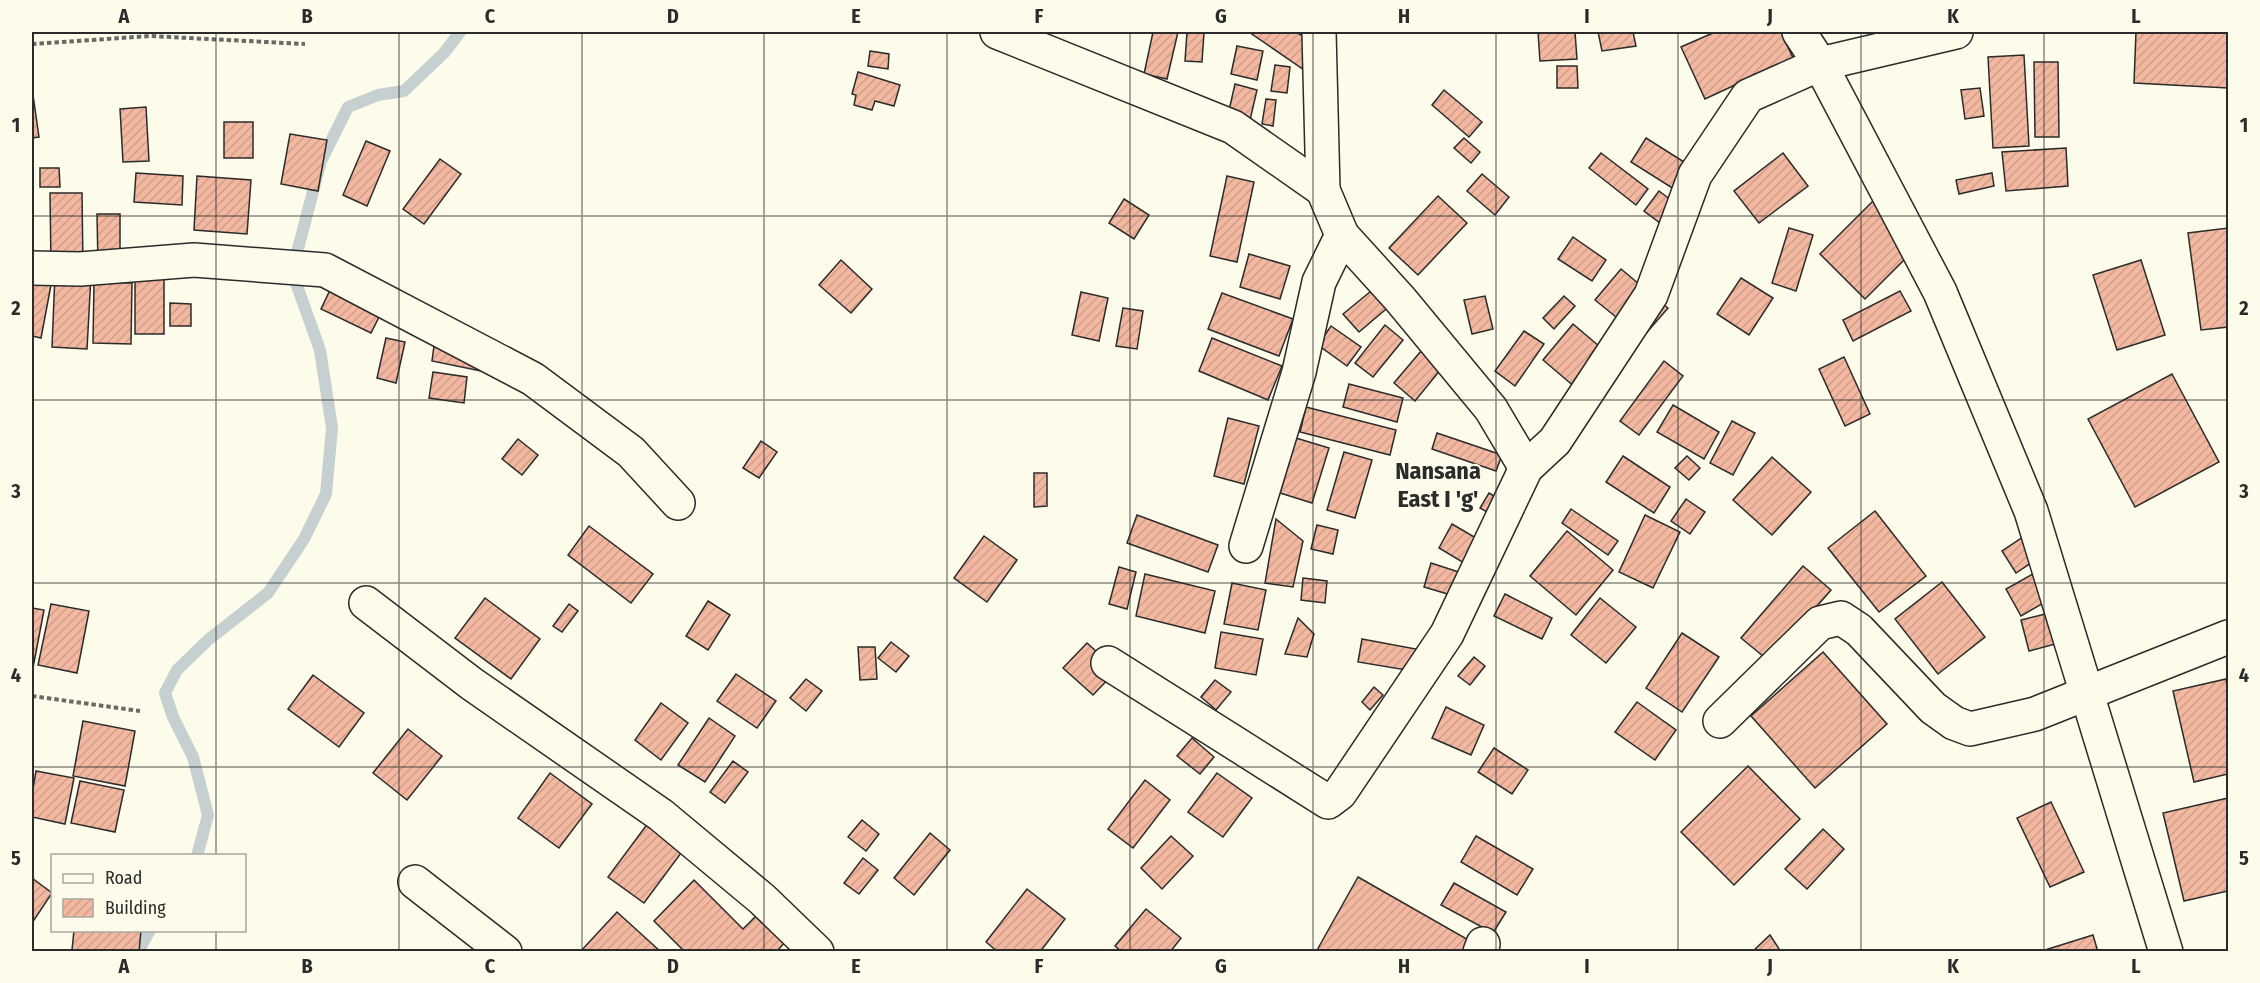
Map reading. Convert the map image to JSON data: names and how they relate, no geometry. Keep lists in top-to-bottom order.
{
  "districts": ["Nansana East I 'g'"],
  "legend": ["Road", "Building"],
  "grid": {
    "columns": [
      "A",
      "B",
      "C",
      "D",
      "E",
      "F",
      "G",
      "H",
      "I",
      "J",
      "K",
      "L"
    ],
    "rows": [
      "1",
      "2",
      "3",
      "4",
      "5"
    ]
  }
}
